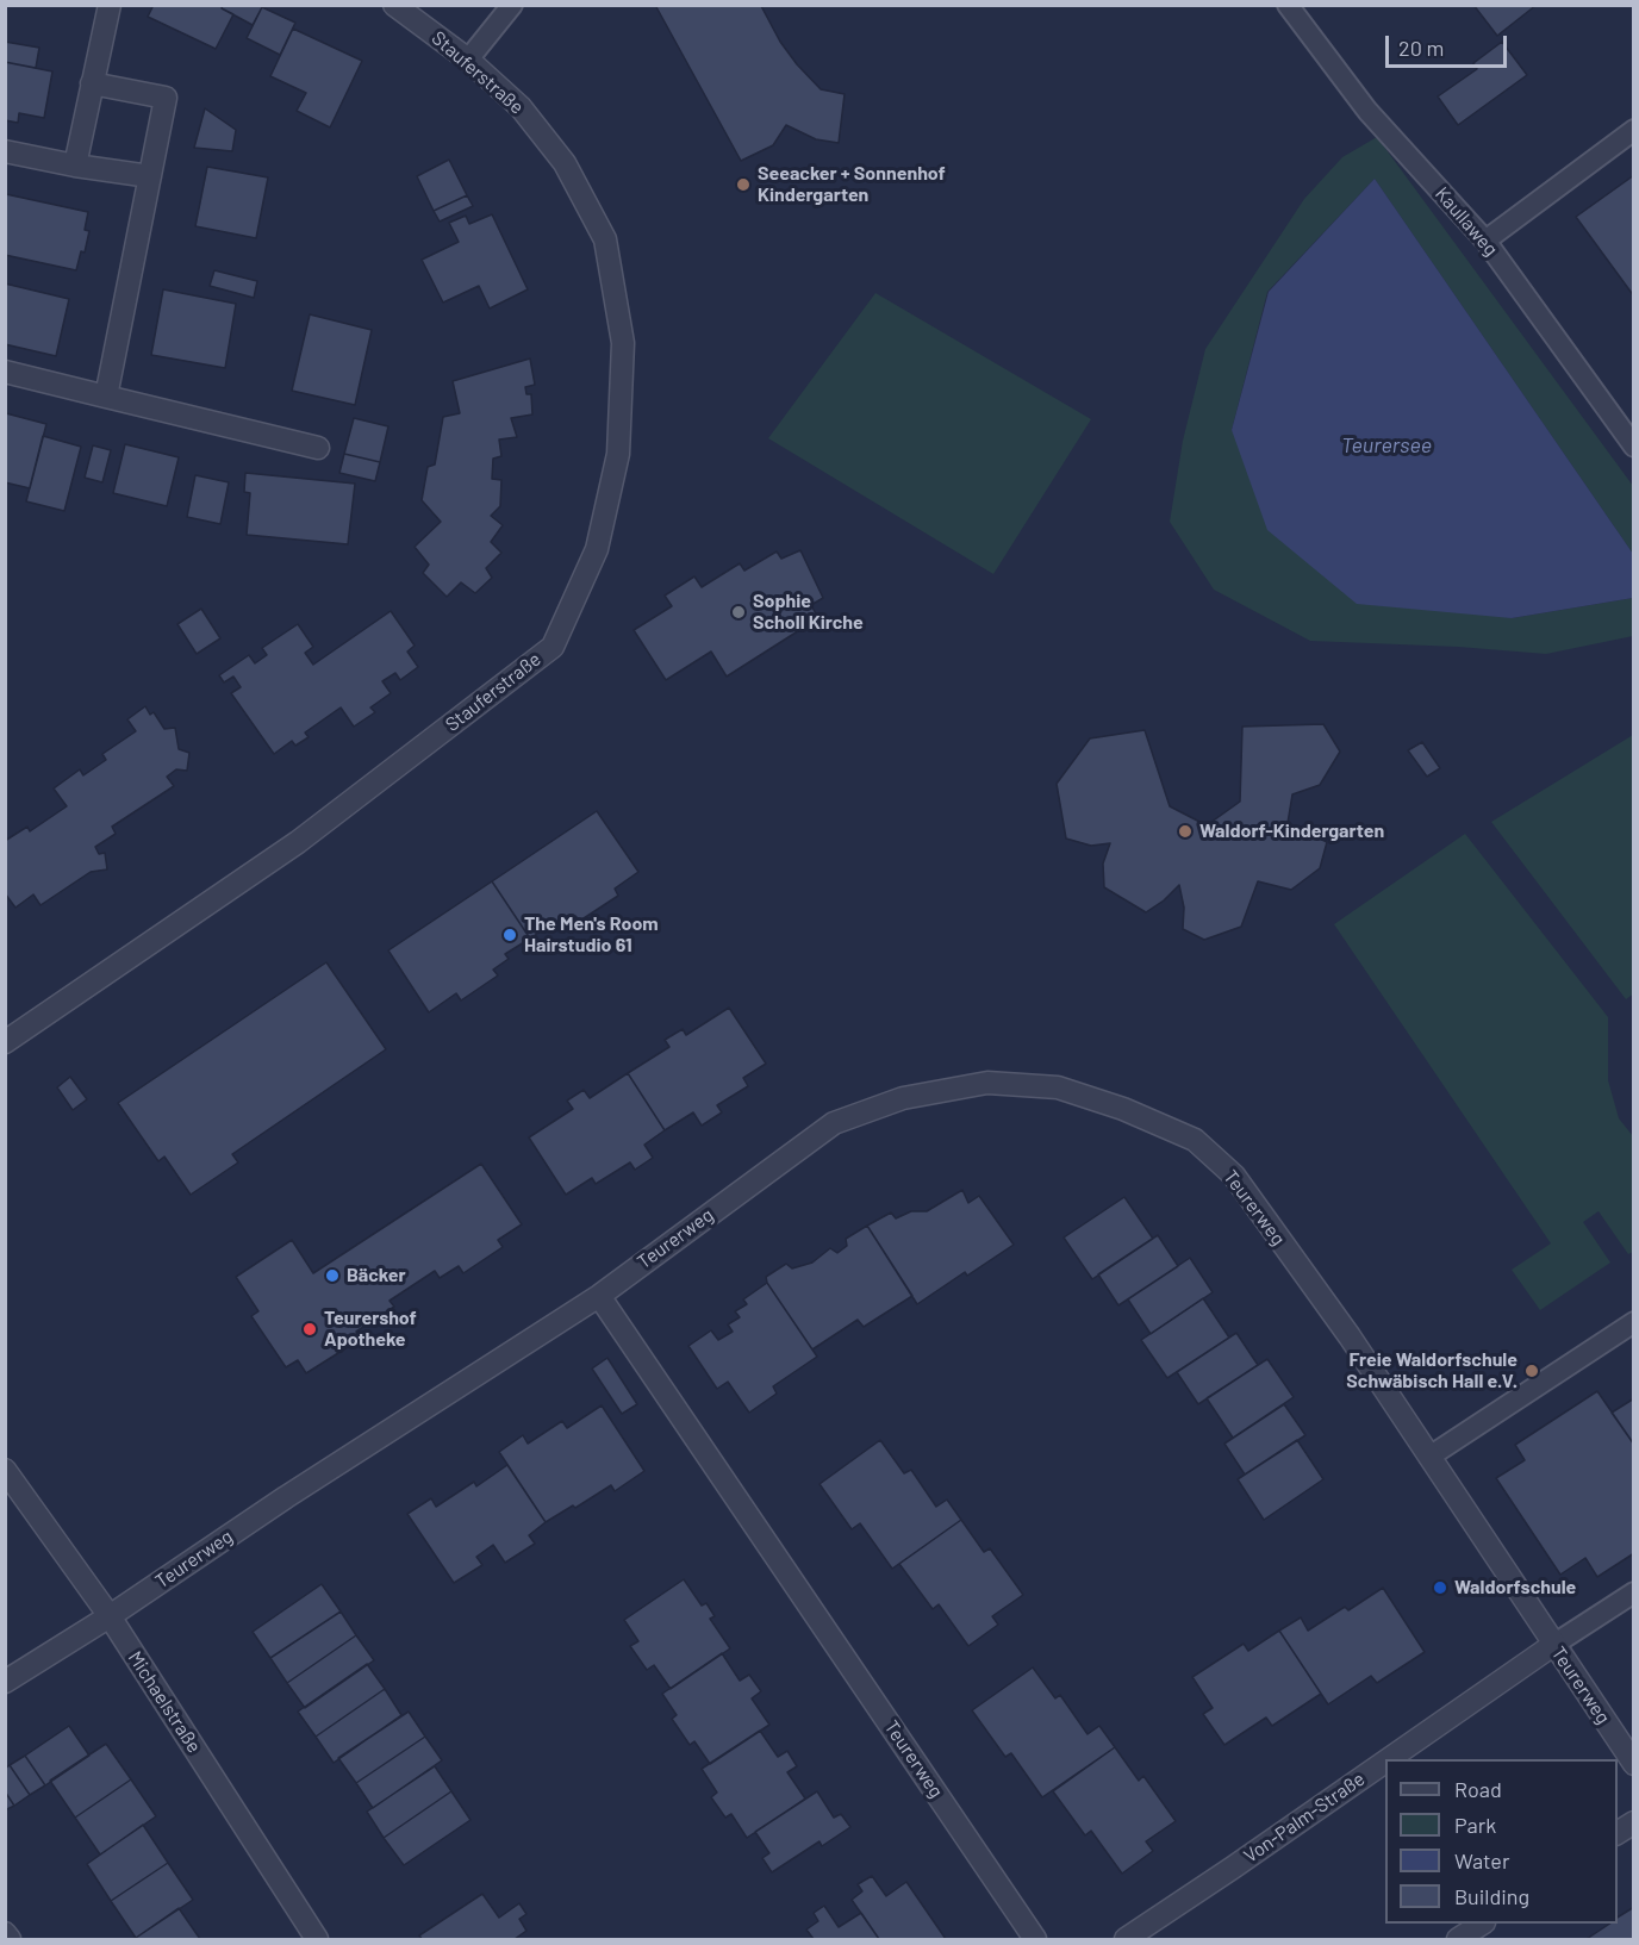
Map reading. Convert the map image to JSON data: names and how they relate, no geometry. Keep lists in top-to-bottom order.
{
  "streets": {
    "street": [
      "Stauferstraße",
      "Teurerweg",
      "Michaelstraße",
      "Von-Palm-Straße"
    ],
    "lane": ["Kaullaweg"]
  },
  "crossings": [
    ["Teurerweg", "Michaelstraße"],
    ["Teurerweg", "Von-Palm-Straße"]
  ],
  "water": ["Teurersee"],
  "places": [
    "Seeacker + Sonnenhof Kindergarten",
    "Sophie Scholl Kirche",
    "Waldorf-Kindergarten",
    "The Men's Room Hairstudio 61",
    "Bäcker",
    "Teurershof Apotheke",
    "Freie Waldorfschule Schwäbisch Hall e.V.",
    "Waldorfschule"
  ],
  "legend": [
    "Road",
    "Park",
    "Water",
    "Building"
  ],
  "scale_bar": "20 m"
}
